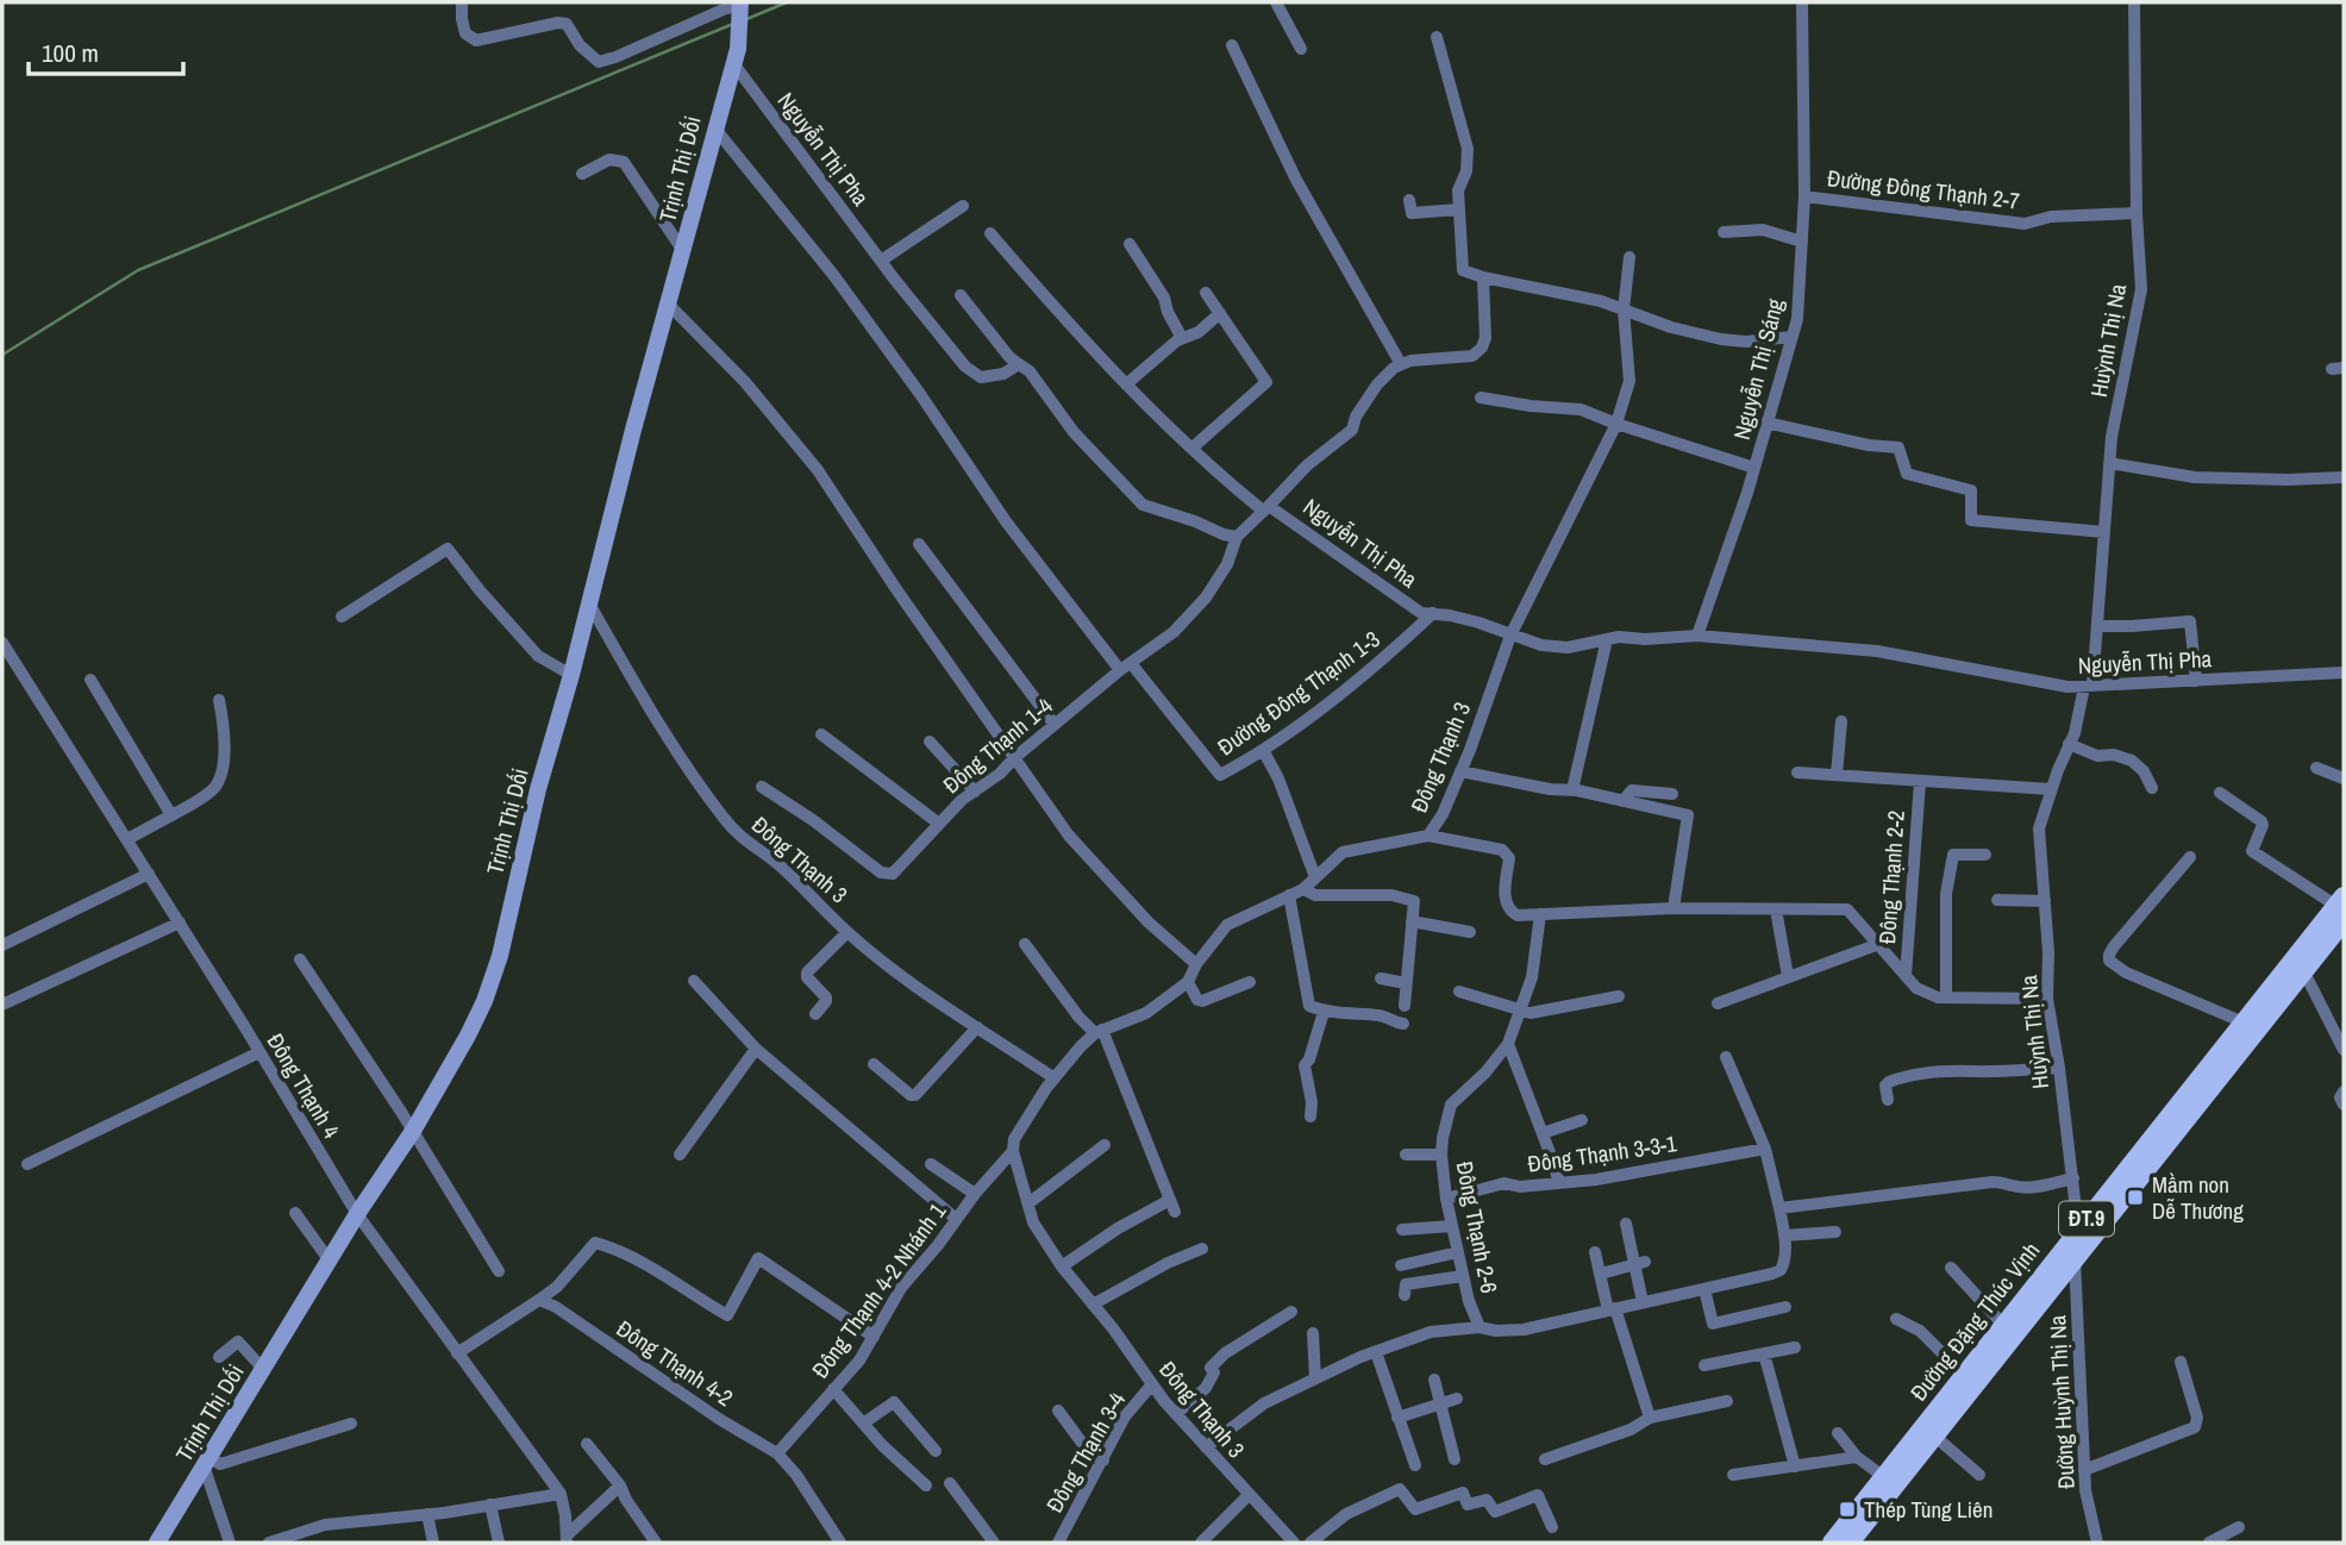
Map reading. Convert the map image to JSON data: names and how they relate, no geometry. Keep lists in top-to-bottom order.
{
  "streets": {
    "main road": ["Trịnh Thị Dối", "ĐT.9", "Đường Đặng Thúc Vịnh"],
    "street": [
      "Nguyễn Thị Pha",
      "Đường Đông Thạnh 2-7",
      "Huỳnh Thị Na",
      "Nguyễn Thị Sáng",
      "Đường Đông Thạnh 1-3",
      "Đông Thạnh 1-4",
      "Đông Thạnh 3",
      "Đông Thạnh 2-2",
      "Đông Thạnh 4",
      "Đông Thạnh 3-3-1",
      "Đông Thạnh 2-6",
      "Đông Thạnh 4-2 Nhánh 1",
      "Đông Thạnh 4-2",
      "Đường Huỳnh Thị Na",
      "Đông Thạnh 3-4"
    ]
  },
  "crossings": [
    ["Nguyễn Thị Pha", "Trịnh Thị Dối"],
    ["Nguyễn Thị Pha", "Huỳnh Thị Na"],
    ["Nguyễn Thị Pha", "Nguyễn Thị Sáng"],
    ["Nguyễn Thị Pha", "Đường Đông Thạnh 1-3"],
    ["Nguyễn Thị Pha", "Đông Thạnh 3"],
    ["Trịnh Thị Dối", "Đông Thạnh 3"],
    ["Trịnh Thị Dối", "Đông Thạnh 4"],
    ["Đường Đông Thạnh 2-7", "Huỳnh Thị Na"],
    ["Đường Đông Thạnh 2-7", "Nguyễn Thị Sáng"],
    ["Huỳnh Thị Na", "Đường Đặng Thúc Vịnh"],
    ["Đường Đông Thạnh 1-3", "Đông Thạnh 1-4"],
    ["Đông Thạnh 3", "Đông Thạnh 4-2 Nhánh 1"],
    ["Đông Thạnh 3", "Đông Thạnh 3-4"],
    ["Đông Thạnh 3-3-1", "Đông Thạnh 2-6"],
    ["Đông Thạnh 4-2 Nhánh 1", "Đông Thạnh 4-2"],
    ["Đường Đặng Thúc Vịnh", "Đường Huỳnh Thị Na"]
  ],
  "places": {
    "transit": ["Mầm non Dễ Thương", "Thép Tùng Liên"]
  },
  "scale_bar": "100 m"
}
